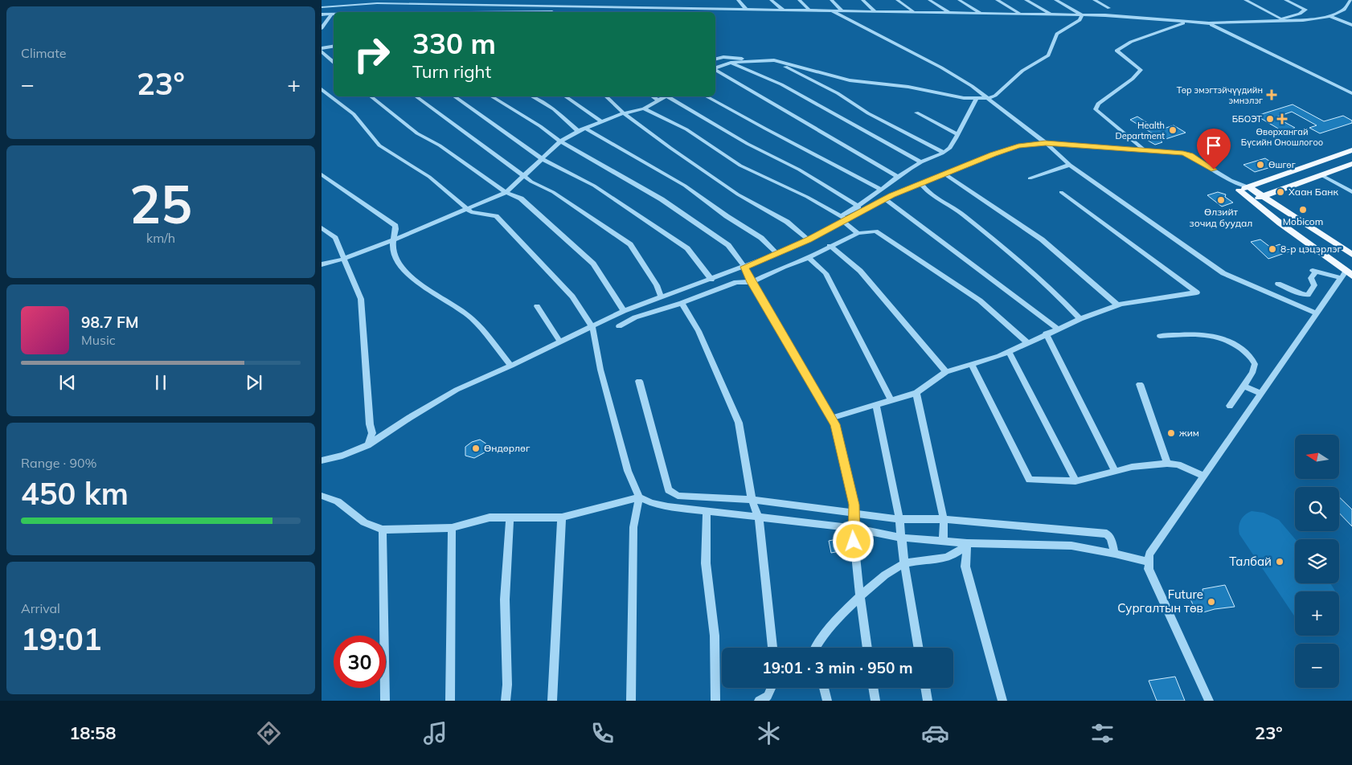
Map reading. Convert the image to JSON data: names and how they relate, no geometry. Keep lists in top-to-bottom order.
{
  "places": {
    "health": ["Төр эмэгтэйчүүдийн эмнэлэг", "Өвөрхангай Бүсийн Оношлогоо"],
    "other": [
      "ББОЭТ",
      "Health Department",
      "Өшгөг",
      "Хаан Банк",
      "Өлзийт зочид буудал",
      "Mobicom",
      "8-р цэцэрлэг",
      "жим",
      "Өндөрлөг",
      "Талбай",
      "Future Сургалтын төв"
    ]
  },
  "north": "left",
  "page": {
    "tile": [
      "Climate",
      ["25", "km/h"],
      ["Range · 90%", "450 km"],
      ["Arrival", "19:01"]
    ],
    "turn": ["330 m", "Turn right"],
    "heat": ["−", "23°", "+"],
    "song": ["98.7 FM", "Music"],
    "map_buttons": ["+", "−"],
    "limit": "30",
    "trip": "19:01 · 3 min · 950 m",
    "tabs": ["18:58", "23°"]
  }
}
